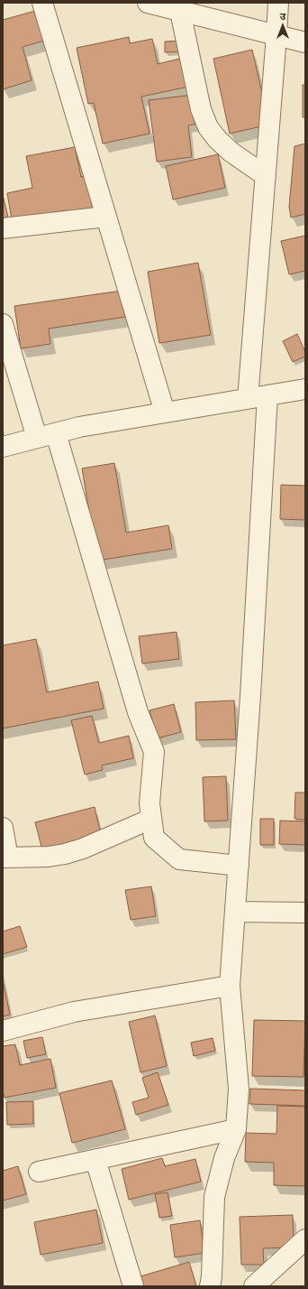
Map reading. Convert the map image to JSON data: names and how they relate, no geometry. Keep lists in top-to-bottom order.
{
  "north": "top"
}
